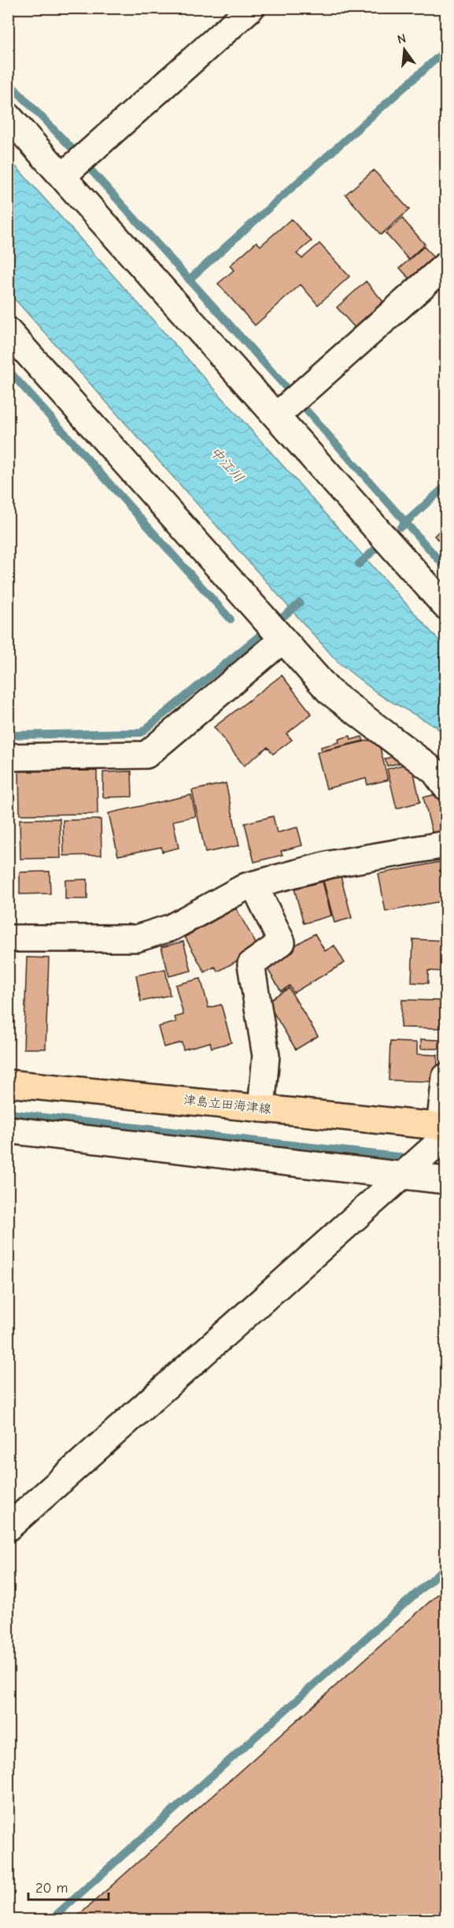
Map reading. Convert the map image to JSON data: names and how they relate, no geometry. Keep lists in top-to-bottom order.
{
  "streets": {
    "main road": ["津島立田海津線"]
  },
  "water": ["中江川"],
  "scale_bar": "20 m",
  "north": "top"
}
